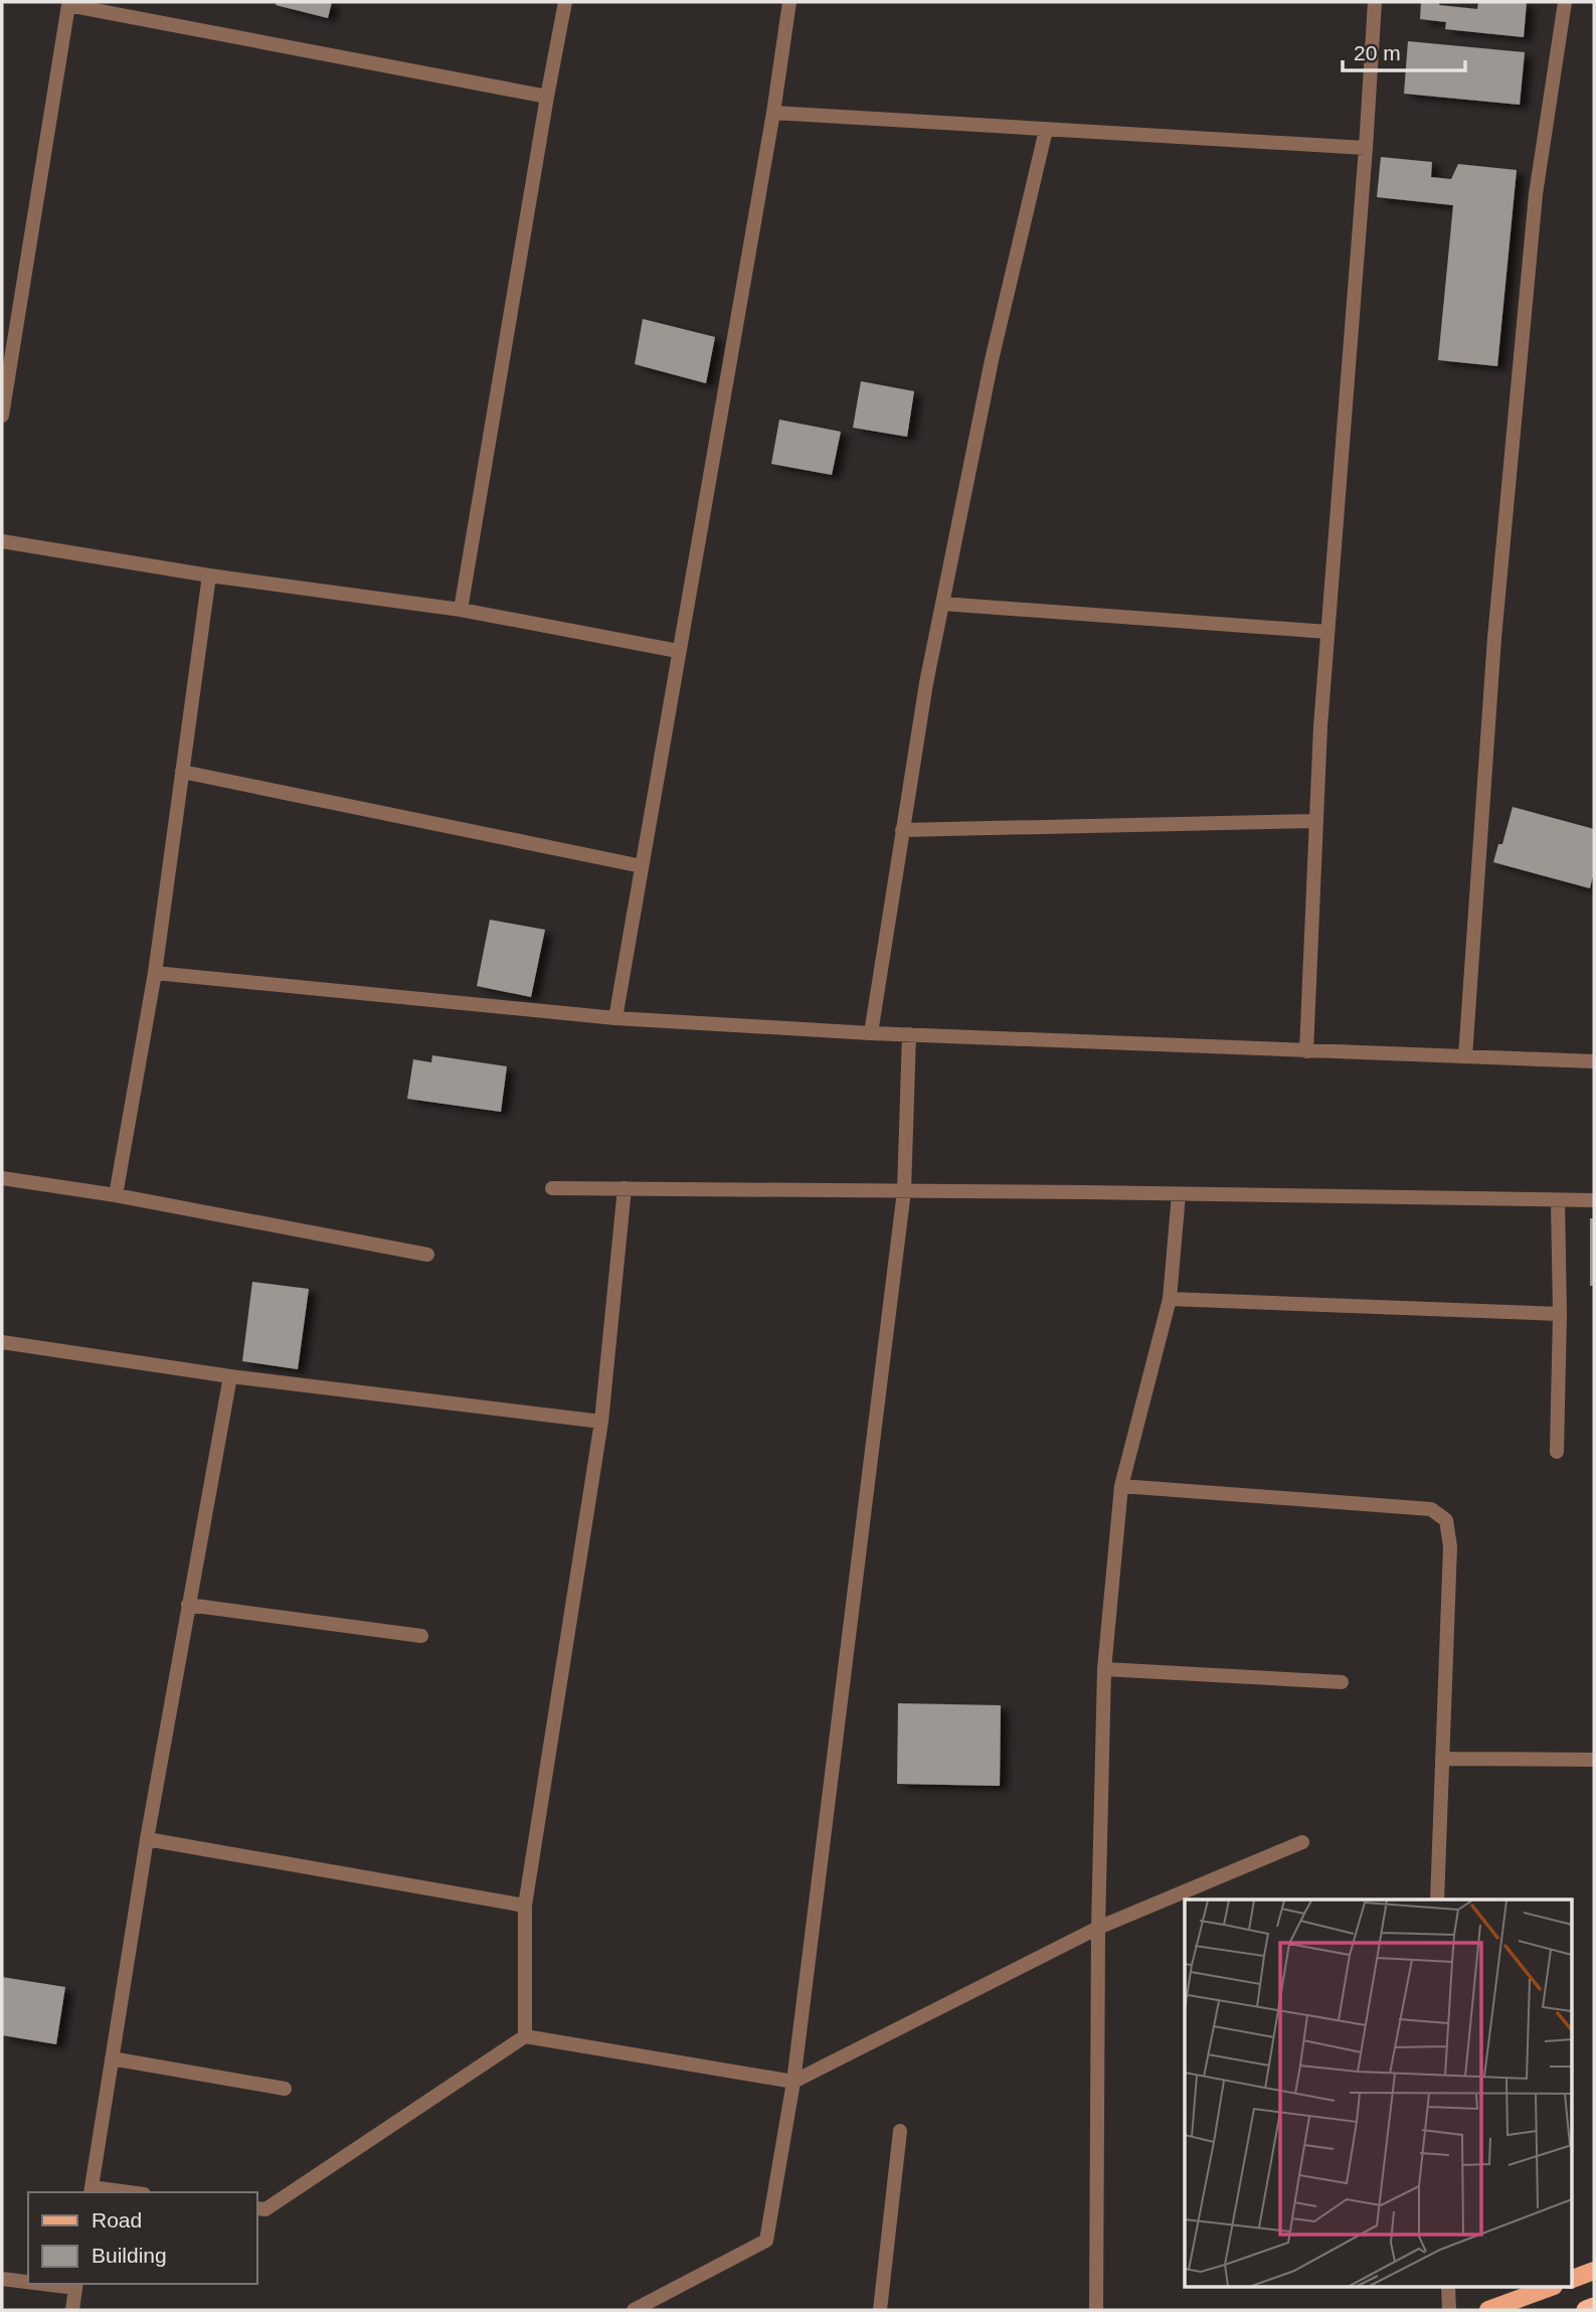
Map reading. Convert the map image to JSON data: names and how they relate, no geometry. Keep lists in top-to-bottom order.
{
  "legend": ["Road", "Building"],
  "scale_bar": "20 m"
}
